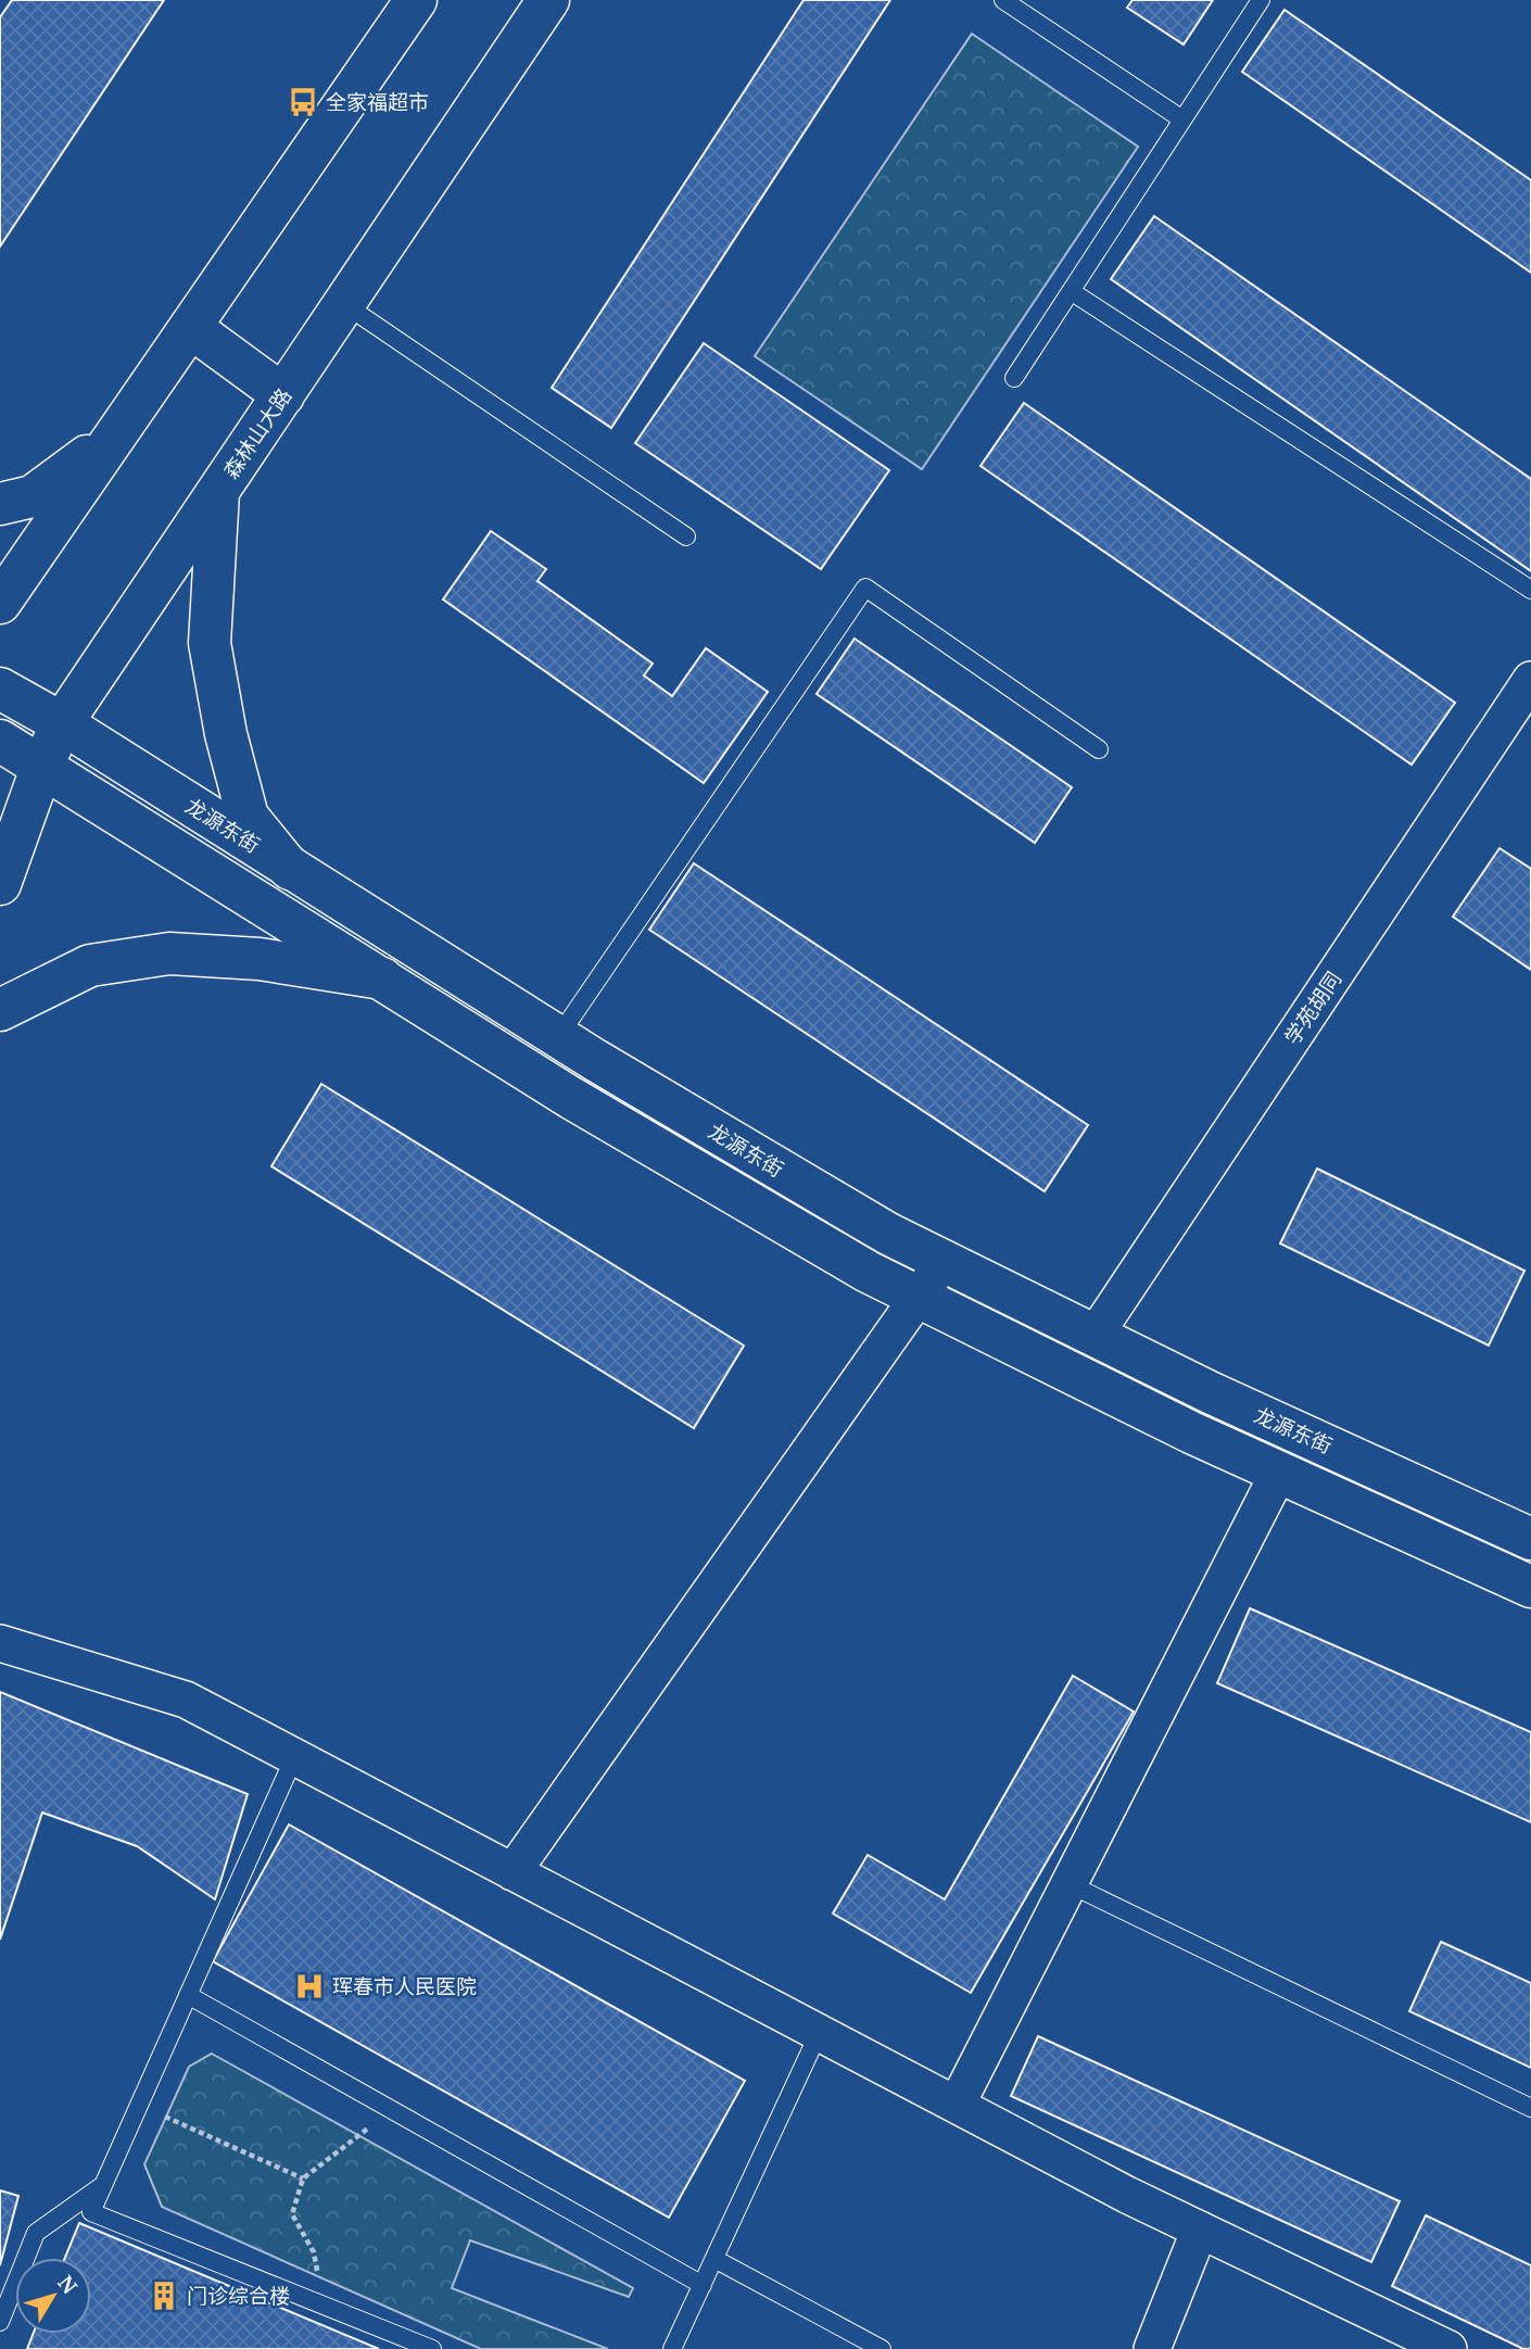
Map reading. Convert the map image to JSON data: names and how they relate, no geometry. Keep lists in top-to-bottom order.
{
  "streets": {
    "main road": ["森林山大路", "龙源东街"],
    "street": ["学苑胡同"]
  },
  "crossings": [
    ["森林山大路", "龙源东街"],
    ["龙源东街", "学苑胡同"]
  ],
  "places": {
    "bus stop": ["全家福超市"],
    "hospital": ["珲春市人民医院"],
    "building": ["门诊综合楼"]
  },
  "north": "top right"
}
